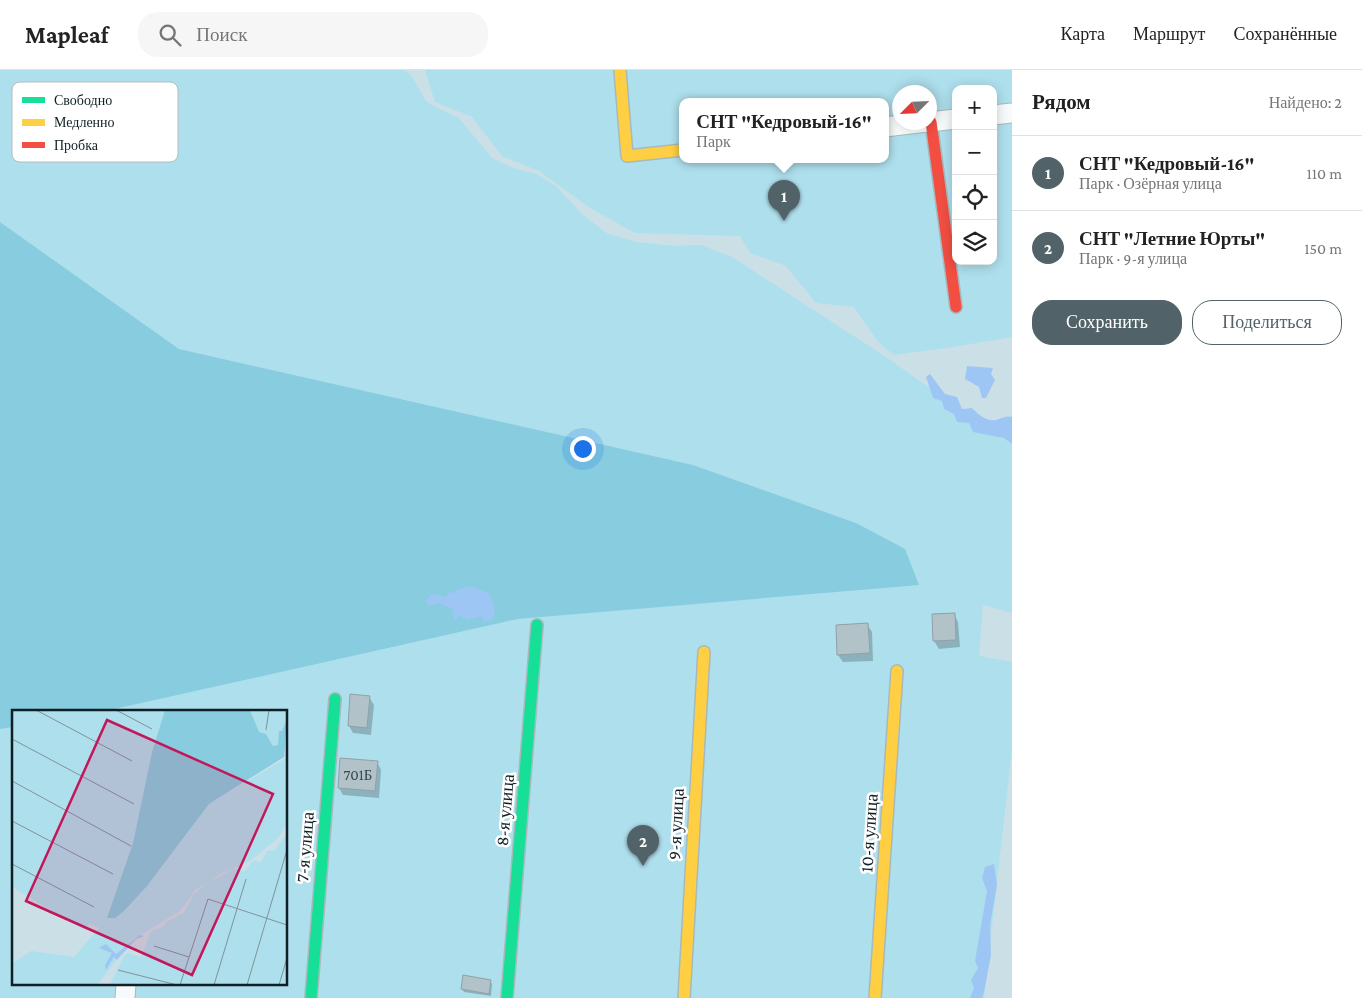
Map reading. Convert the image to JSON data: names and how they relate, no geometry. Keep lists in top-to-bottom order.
{
  "streets": {
    "street": [
      "8-я улица",
      "9-я улица",
      "10-я улица",
      "7-я улица"
    ]
  },
  "house_numbers": ["701Б"],
  "legend": ["Свободно", "Медленно", "Пробка"],
  "north": "bottom left",
  "page": {
    "header": "Mapleaf",
    "search": "Поиск",
    "nav": ["Карта", "Маршрут", "Сохранённые"],
    "heading": ["Рядом", "Найдено: 2"],
    "map_buttons": ["+", "−"],
    "popup": ["СНТ \"Кедровый-16\"", "Парк"],
    "list": [
      {
        "mark": "1",
        "name": "СНТ \"Кедровый-16\"",
        "note": "Парк · Озёрная улица",
        "value": "110 m"
      },
      {
        "mark": "2",
        "name": "СНТ \"Летние Юрты\"",
        "note": "Парк · 9-я улица",
        "value": "150 m"
      }
    ],
    "pins": ["1", "2"],
    "buttons": ["Сохранить", "Поделиться"]
  }
}
